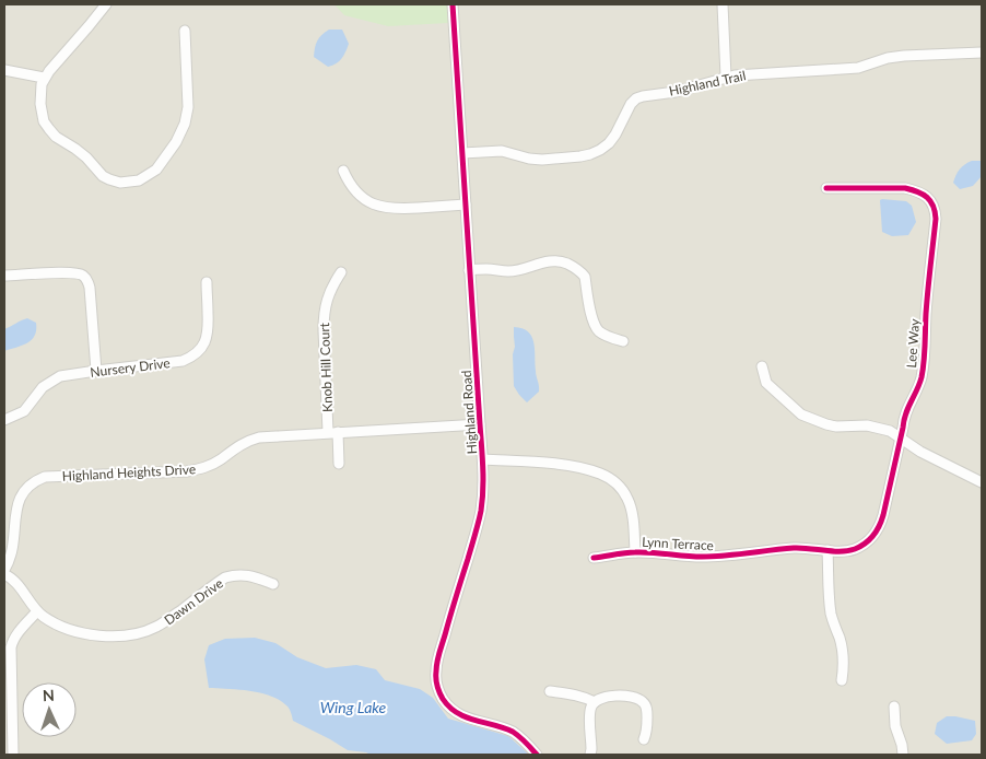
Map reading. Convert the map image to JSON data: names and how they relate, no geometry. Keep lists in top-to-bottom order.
{
  "streets": {
    "street": [
      "Highland Trail",
      "Lee Way",
      "Nursery Drive",
      "Knob Hill Court",
      "Highland Road",
      "Highland Heights Drive",
      "Lynn Terrace",
      "Dawn Drive"
    ]
  },
  "crossings": [
    ["Highland Trail", "Highland Road"],
    ["Lee Way", "Lynn Terrace"],
    ["Knob Hill Court", "Highland Heights Drive"],
    ["Highland Road", "Highland Heights Drive"],
    ["Highland Heights Drive", "Dawn Drive"]
  ],
  "water": ["Wing Lake"],
  "north": "top"
}
